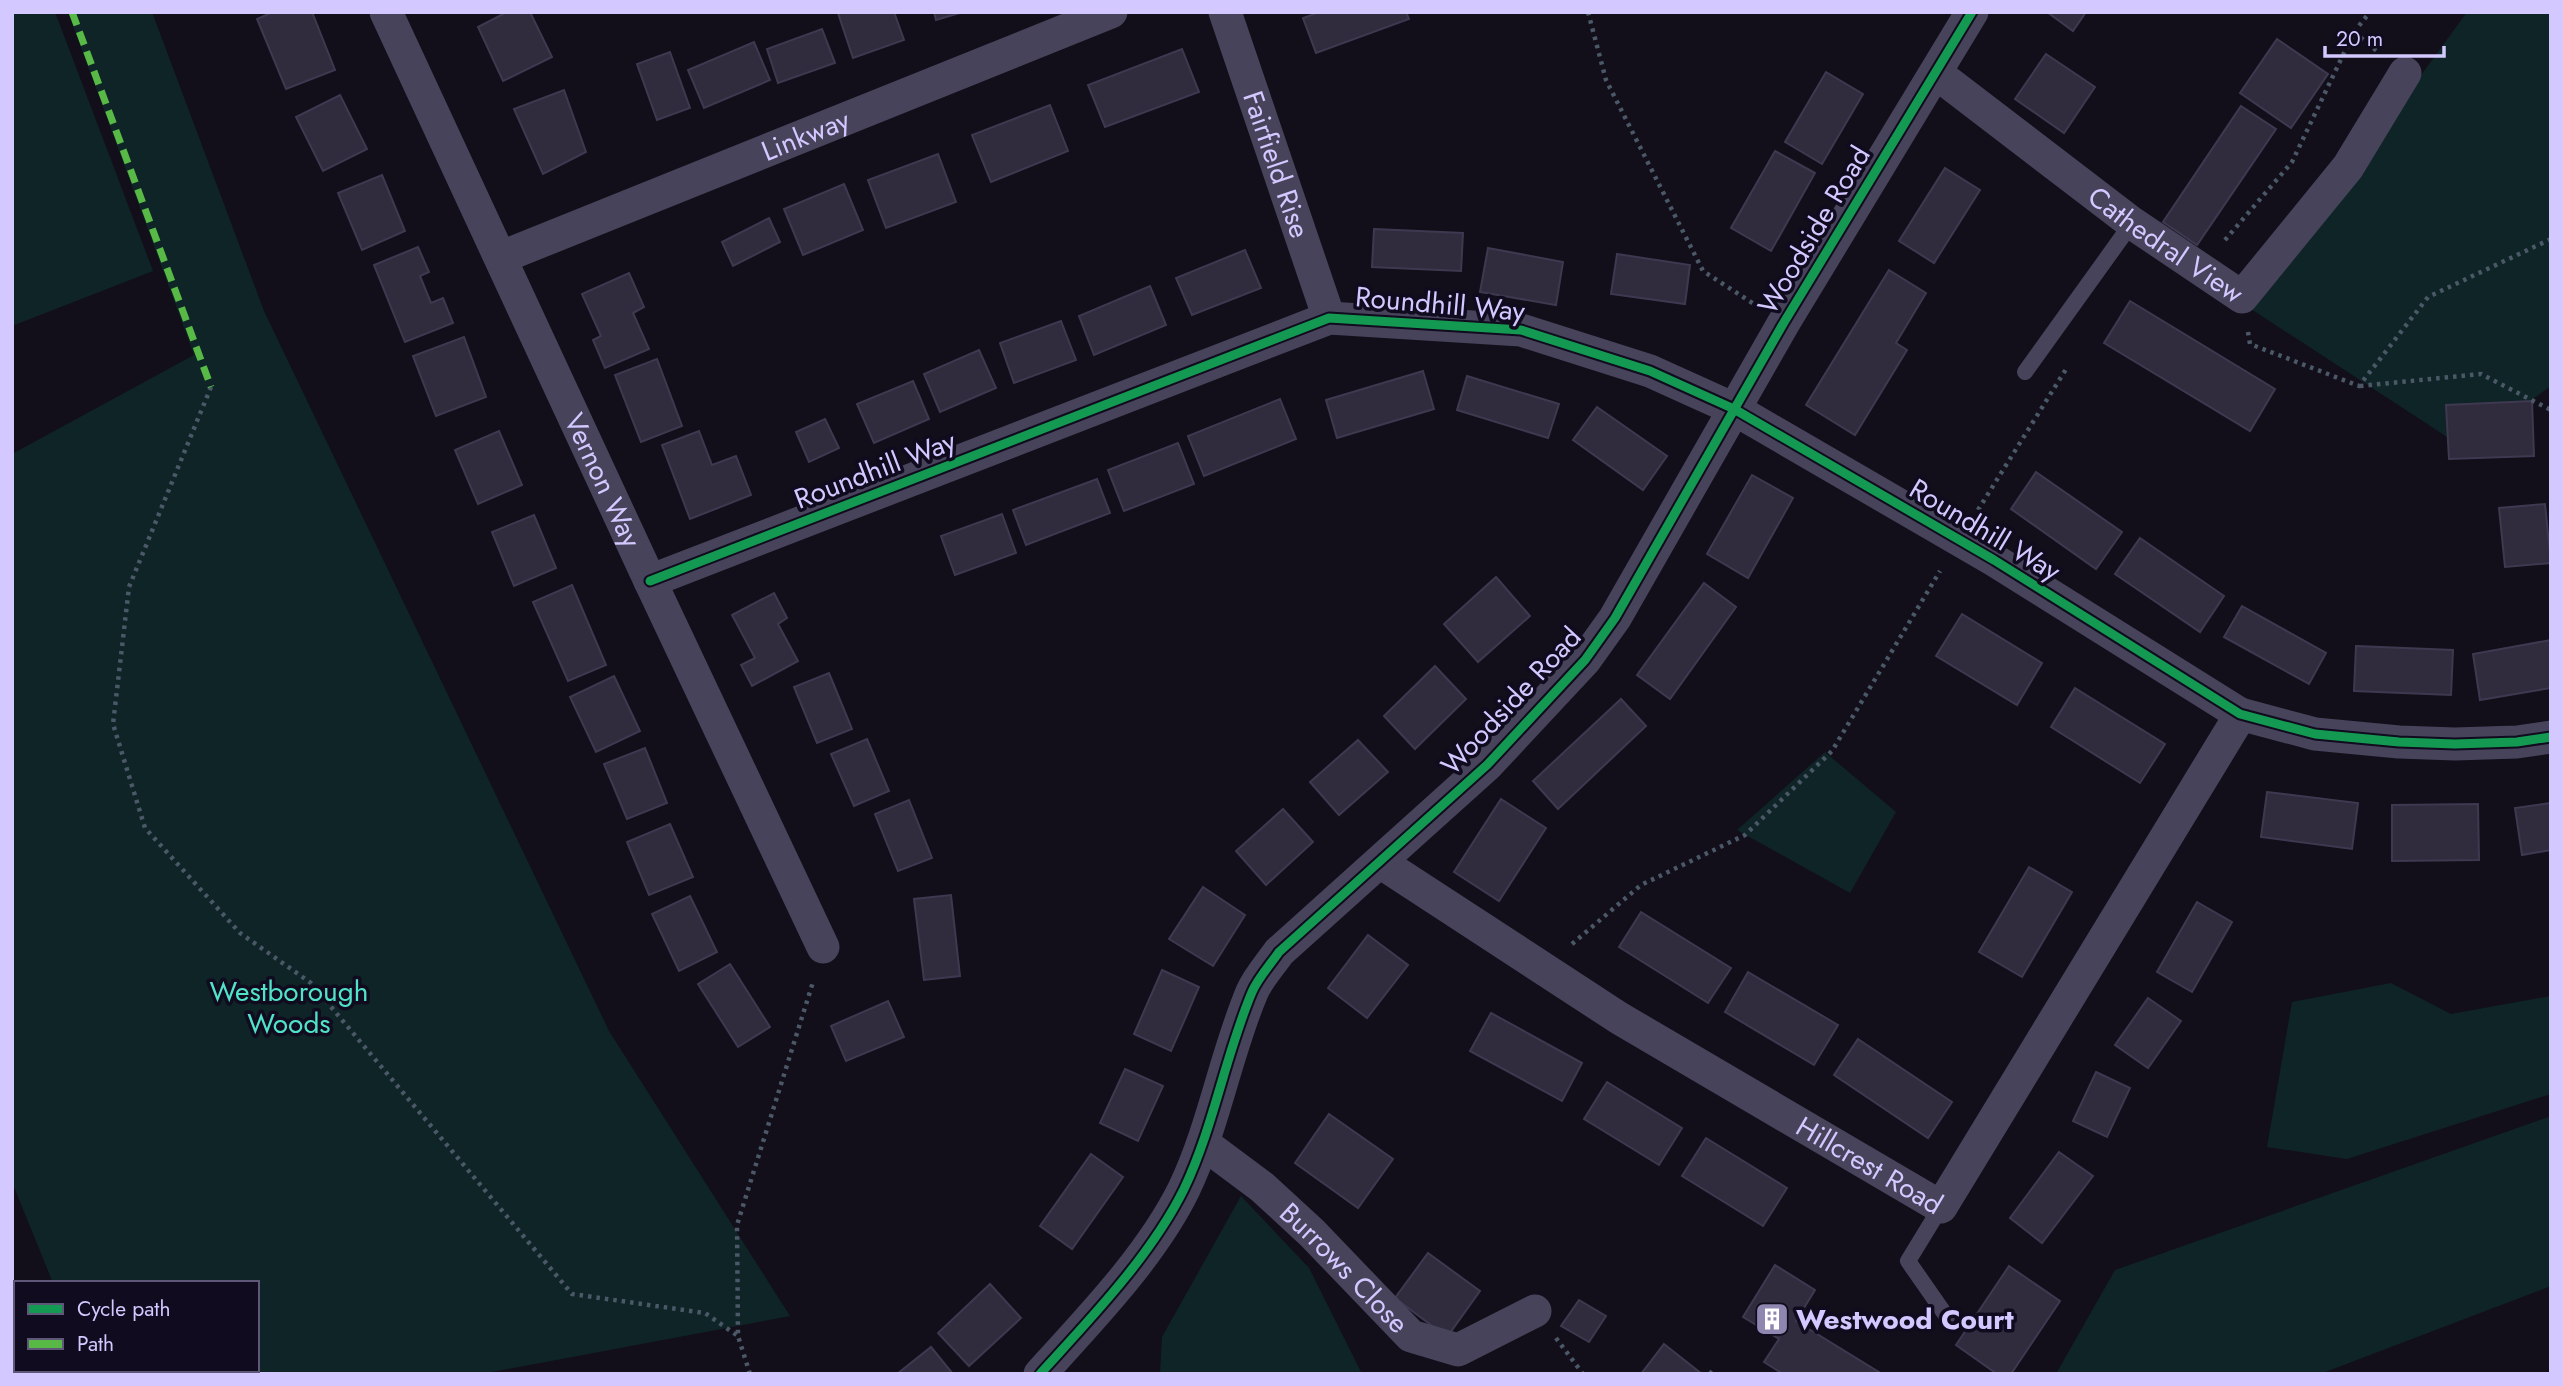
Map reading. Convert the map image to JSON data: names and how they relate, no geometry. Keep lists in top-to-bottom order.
{
  "streets": {
    "street": [
      "Linkway",
      "Fairfield Rise",
      "Woodside Road",
      "Cathedral View",
      "Roundhill Way",
      "Vernon Way",
      "Hillcrest Road",
      "Burrows Close"
    ]
  },
  "crossings": [
    ["Linkway", "Vernon Way"],
    ["Fairfield Rise", "Roundhill Way"],
    ["Woodside Road", "Cathedral View"],
    ["Woodside Road", "Roundhill Way"],
    ["Woodside Road", "Hillcrest Road"],
    ["Woodside Road", "Burrows Close"],
    ["Roundhill Way", "Vernon Way"],
    ["Roundhill Way", "Hillcrest Road"]
  ],
  "parks": ["Westborough Woods"],
  "places": {
    "building": ["Westwood Court"]
  },
  "legend": ["Cycle path", "Path"],
  "scale_bar": "20 m"
}
